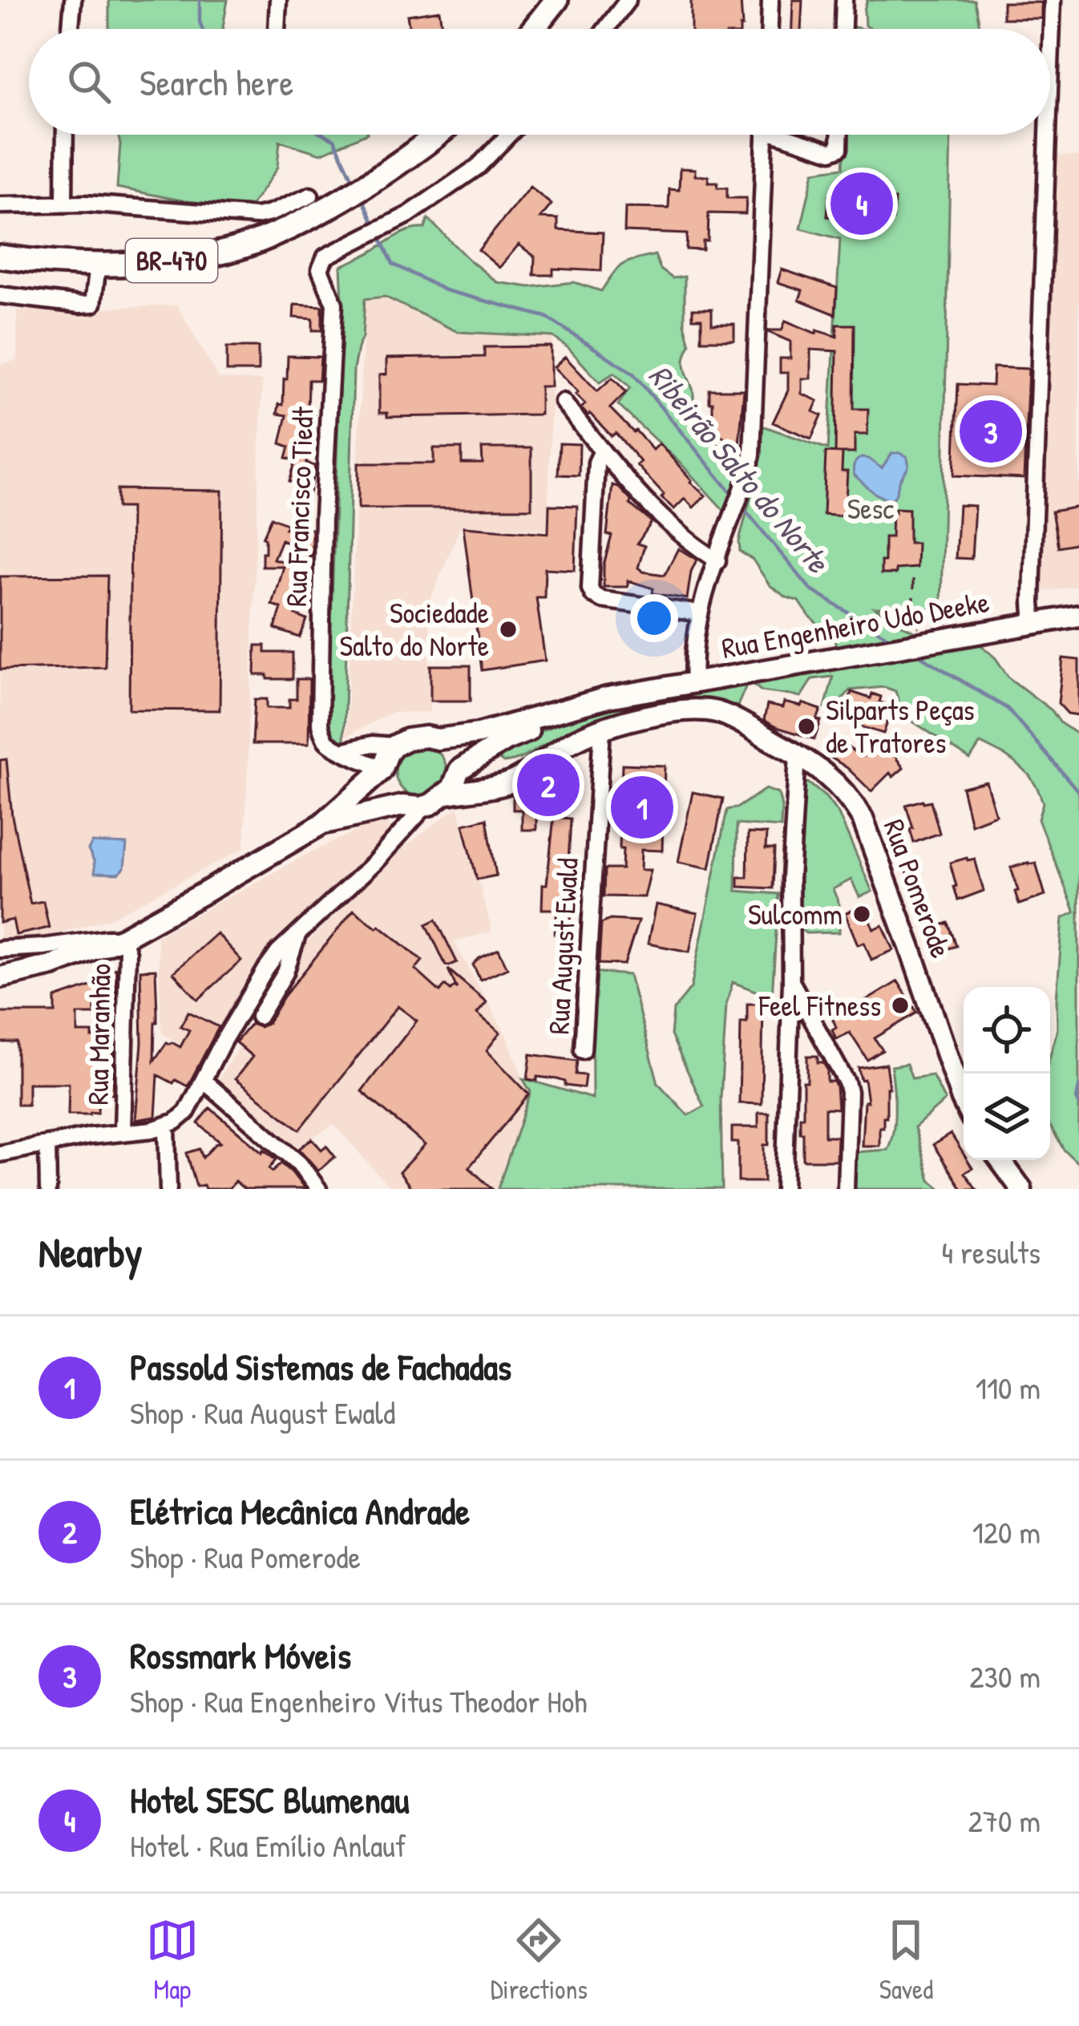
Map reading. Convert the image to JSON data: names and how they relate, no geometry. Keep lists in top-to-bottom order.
{
  "streets": {
    "highway": ["BR-470"],
    "main road": ["Rua Engenheiro Udo Deeke", "Rua Pomerode"],
    "street": ["Rua Francisco Tiedt", "Rua August Ewald", "Rua Maranhão"]
  },
  "crossings": [
    ["Rua Engenheiro Udo Deeke", "Rua Pomerode"],
    ["Rua Engenheiro Udo Deeke", "Rua Maranhão"],
    ["Rua Pomerode", "Rua August Ewald"]
  ],
  "water": ["Ribeirão Salto do Norte"],
  "parks": ["Sesc"],
  "places": [
    "Sociedade Salto do Norte",
    "Silparts Peças de Tratores",
    "Sulcomm",
    "Feel Fitness"
  ],
  "page": {
    "search": "Search here",
    "pins": [
      "4",
      "3",
      "2",
      "1"
    ],
    "heading": ["Nearby", "4 results"],
    "list": [
      {
        "mark": "1",
        "name": "Passold Sistemas de Fachadas",
        "note": "Shop · Rua August Ewald",
        "value": "110 m"
      },
      {
        "mark": "2",
        "name": "Elétrica Mecânica Andrade",
        "note": "Shop · Rua Pomerode",
        "value": "120 m"
      },
      {
        "mark": "3",
        "name": "Rossmark Móveis",
        "note": "Shop · Rua Engenheiro Vitus Theodor Hoh",
        "value": "230 m"
      },
      {
        "mark": "4",
        "name": "Hotel SESC Blumenau",
        "note": "Hotel · Rua Emílio Anlauf",
        "value": "270 m"
      }
    ],
    "nav": ["Map", "Directions", "Saved"]
  }
}
